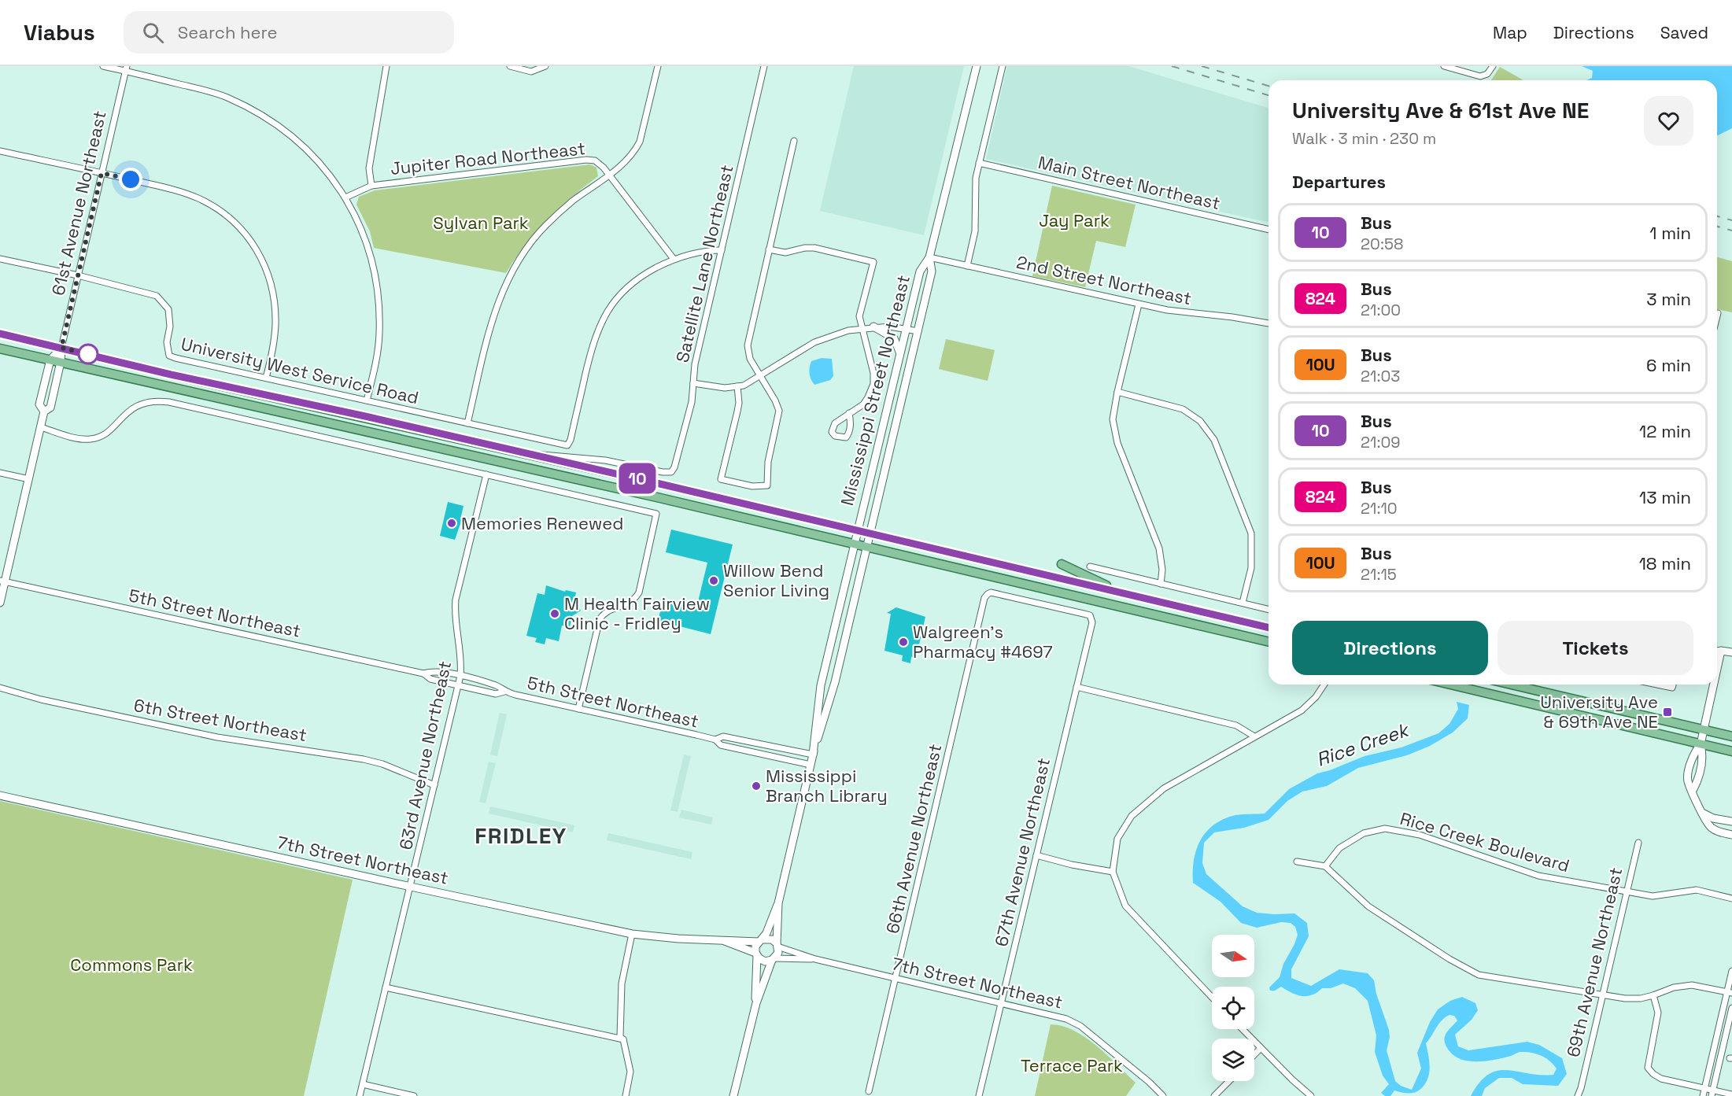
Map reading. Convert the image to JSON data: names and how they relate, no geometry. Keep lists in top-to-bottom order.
{
  "streets": {
    "street": [
      "Jupiter Road Northeast",
      "Main Street Northeast",
      "61st Avenue Northeast",
      "Satellite Lane Northeast",
      "2nd Street Northeast",
      "University West Service Road",
      "Mississippi Street Northeast",
      "5th Street Northeast",
      "6th Street Northeast",
      "63rd Avenue Northeast",
      "66th Avenue Northeast",
      "Rice Creek Boulevard",
      "67th Avenue Northeast",
      "7th Street Northeast",
      "69th Avenue Northeast"
    ]
  },
  "crossings": [
    ["Jupiter Road Northeast", "University West Service Road"],
    ["61st Avenue Northeast", "University West Service Road"],
    ["61st Avenue Northeast", "5th Street Northeast"],
    ["2nd Street Northeast", "Mississippi Street Northeast"],
    ["Mississippi Street Northeast", "5th Street Northeast"],
    ["Mississippi Street Northeast", "7th Street Northeast"],
    ["5th Street Northeast", "63rd Avenue Northeast"],
    ["6th Street Northeast", "63rd Avenue Northeast"],
    ["63rd Avenue Northeast", "7th Street Northeast"],
    ["66th Avenue Northeast", "67th Avenue Northeast"],
    ["66th Avenue Northeast", "7th Street Northeast"],
    ["Rice Creek Boulevard", "69th Avenue Northeast"],
    ["67th Avenue Northeast", "7th Street Northeast"]
  ],
  "districts": ["FRIDLEY"],
  "water": ["Rice Creek"],
  "parks": [
    "Jay Park",
    "Sylvan Park",
    "Commons Park",
    "Terrace Park"
  ],
  "places": {
    "other": [
      "Memories Renewed",
      "Willow Bend Senior Living",
      "M Health Fairview Clinic - Fridley",
      "Walgreen's Pharmacy #4697",
      "Mississippi Branch Library"
    ],
    "transit": ["University Ave & 69th Ave NE"]
  },
  "lines": ["bus line 10"],
  "north": "right",
  "page": {
    "header": "Viabus",
    "search": "Search here",
    "nav": ["Map", "Directions", "Saved"],
    "on_map": "10",
    "heading": [
      ["University Ave & 61st Ave NE", "Walk · 3 min · 230 m"],
      "Departures"
    ],
    "list": [
      {
        "mark": "10",
        "name": "Bus",
        "note": "20:58",
        "value": "1 min"
      },
      {
        "mark": "824",
        "name": "Bus",
        "note": "21:00",
        "value": "3 min"
      },
      {
        "mark": "10U",
        "name": "Bus",
        "note": "21:03",
        "value": "6 min"
      },
      {
        "mark": "10",
        "name": "Bus",
        "note": "21:09",
        "value": "12 min"
      },
      {
        "mark": "824",
        "name": "Bus",
        "note": "21:10",
        "value": "13 min"
      },
      {
        "mark": "10U",
        "name": "Bus",
        "note": "21:15",
        "value": "18 min"
      }
    ],
    "buttons": ["Directions", "Tickets"]
  }
}
